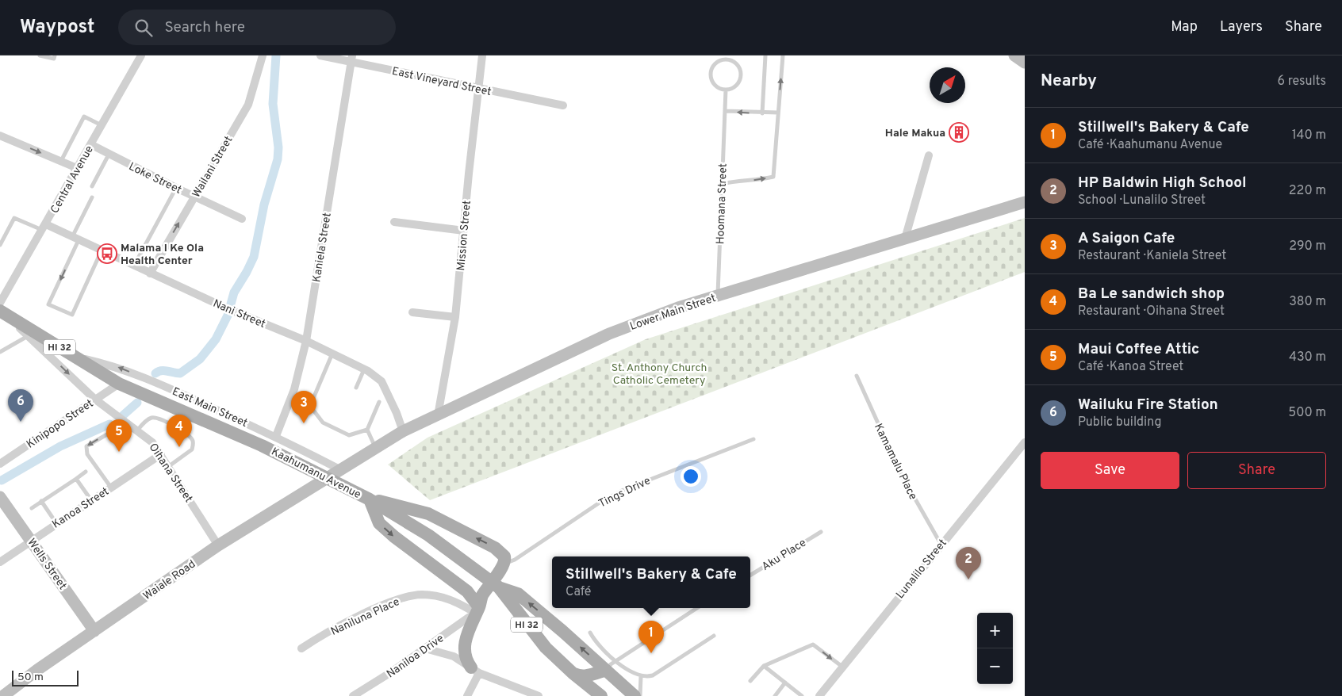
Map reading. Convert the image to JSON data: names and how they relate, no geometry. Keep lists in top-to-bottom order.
{
  "streets": {
    "main road": ["HI 32", "East Main Street", "Kaahumanu Avenue"],
    "street": [
      "East Vineyard Street",
      "Wailani Street",
      "Loke Street",
      "Central Avenue",
      "Mission Street",
      "Kaniela Street",
      "Lower Main Street",
      "Nani Street",
      "Kinipopo Street",
      "Oihana Street",
      "Kanoa Street",
      "Wells Street",
      "Lunalilo Street",
      "Waiale Road",
      "Naniluna Place",
      "Naniloa Drive"
    ],
    "lane": [
      "Hoomana Street",
      "Kamamalu Place",
      "Tings Drive",
      "Aku Place"
    ]
  },
  "crossings": [
    ["East Vineyard Street", "Mission Street"],
    ["East Vineyard Street", "Kaniela Street"],
    ["Wailani Street", "Loke Street"],
    ["Wailani Street", "Nani Street"],
    ["Loke Street", "Central Avenue"],
    ["Central Avenue", "Nani Street"],
    ["Hoomana Street", "Lower Main Street"],
    ["Mission Street", "Lower Main Street"],
    ["Kaniela Street", "Nani Street"],
    ["Kaniela Street", "East Main Street"],
    ["Lower Main Street", "Nani Street"],
    ["Lower Main Street", "East Main Street"],
    ["Lower Main Street", "Waiale Road"],
    ["East Main Street", "Kinipopo Street"],
    ["East Main Street", "Oihana Street"],
    ["East Main Street", "Kaahumanu Avenue"],
    ["East Main Street", "Waiale Road"],
    ["Kinipopo Street", "Oihana Street"],
    ["Kinipopo Street", "Kaahumanu Avenue"],
    ["Kamamalu Place", "Lunalilo Street"],
    ["Oihana Street", "Kanoa Street"],
    ["Oihana Street", "Waiale Road"],
    ["Kanoa Street", "Wells Street"],
    ["Wells Street", "Waiale Road"],
    ["Naniluna Place", "Naniloa Drive"]
  ],
  "one_way": ["Wailani Street", "East Main Street"],
  "parks": ["St. Anthony Church Catholic Cemetery"],
  "places": {
    "building": ["Hale Makua"],
    "bus stop": ["Malama I Ke Ola Health Center"]
  },
  "scale_bar": "50 m",
  "north": "top right",
  "page": {
    "header": "Waypost",
    "search": "Search here",
    "nav": ["Map", "Layers", "Share"],
    "heading": ["Nearby", "6 results"],
    "list": [
      {
        "mark": "1",
        "name": "Stillwell's Bakery & Cafe",
        "note": "Café · Kaahumanu Avenue",
        "value": "140 m"
      },
      {
        "mark": "2",
        "name": "HP Baldwin High School",
        "note": "School · Lunalilo Street",
        "value": "220 m"
      },
      {
        "mark": "3",
        "name": "A Saigon Cafe",
        "note": "Restaurant · Kaniela Street",
        "value": "290 m"
      },
      {
        "mark": "4",
        "name": "Ba Le sandwich shop",
        "note": "Restaurant · Oihana Street",
        "value": "380 m"
      },
      {
        "mark": "5",
        "name": "Maui Coffee Attic",
        "note": "Café · Kanoa Street",
        "value": "430 m"
      },
      {
        "mark": "6",
        "name": "Wailuku Fire Station",
        "note": "Public building",
        "value": "500 m"
      }
    ],
    "pins": [
      "6",
      "3",
      "4",
      "5",
      "2",
      "1"
    ],
    "buttons": ["Save", "Share"],
    "popup": ["Stillwell's Bakery & Cafe", "Café"],
    "map_buttons": ["+", "−"],
    "scale": "50 m"
  }
}
